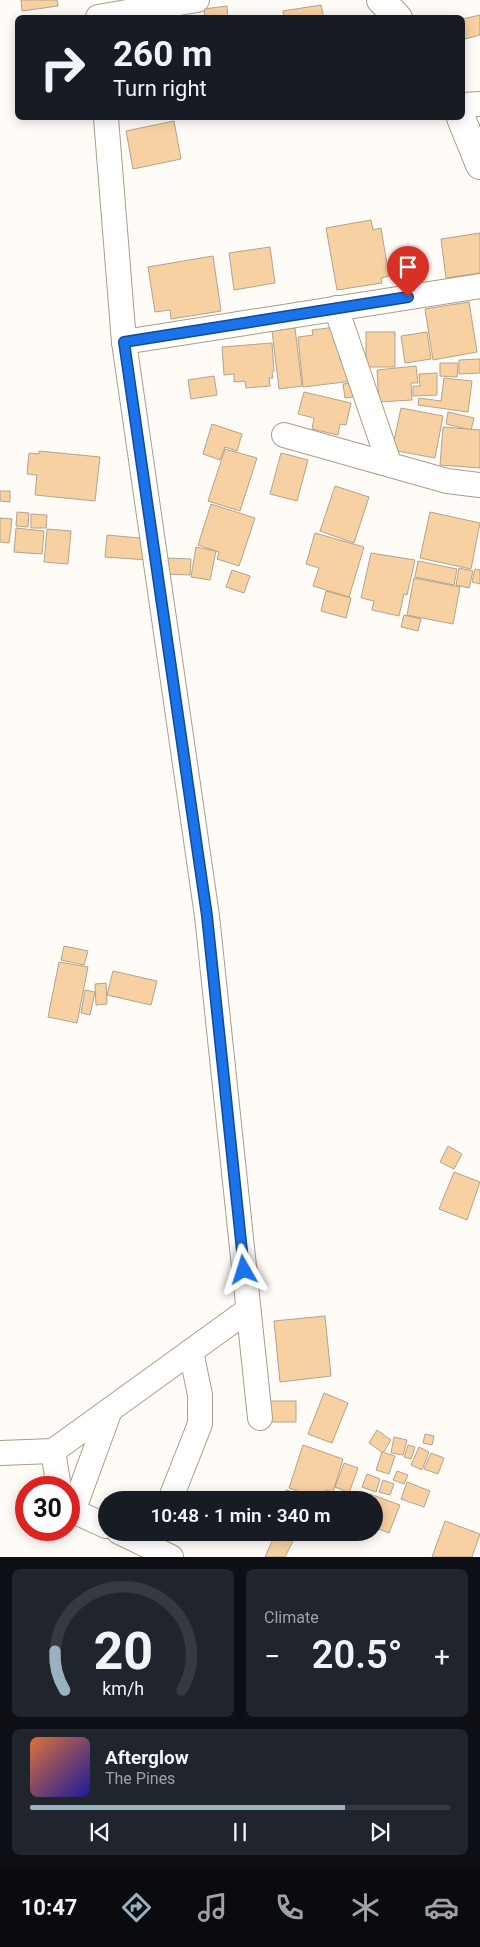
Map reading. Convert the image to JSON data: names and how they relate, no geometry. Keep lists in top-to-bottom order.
{
  "page": {
    "turn": ["260 m", "Turn right"],
    "limit": "30",
    "trip": "10:48 · 1 min · 340 m",
    "tile": "Climate",
    "heat": ["−", "20.5°", "+"],
    "song": ["Afterglow", "The Pines"],
    "tabs": "10:47",
    "gauge": ["20", "km/h"]
  }
}
